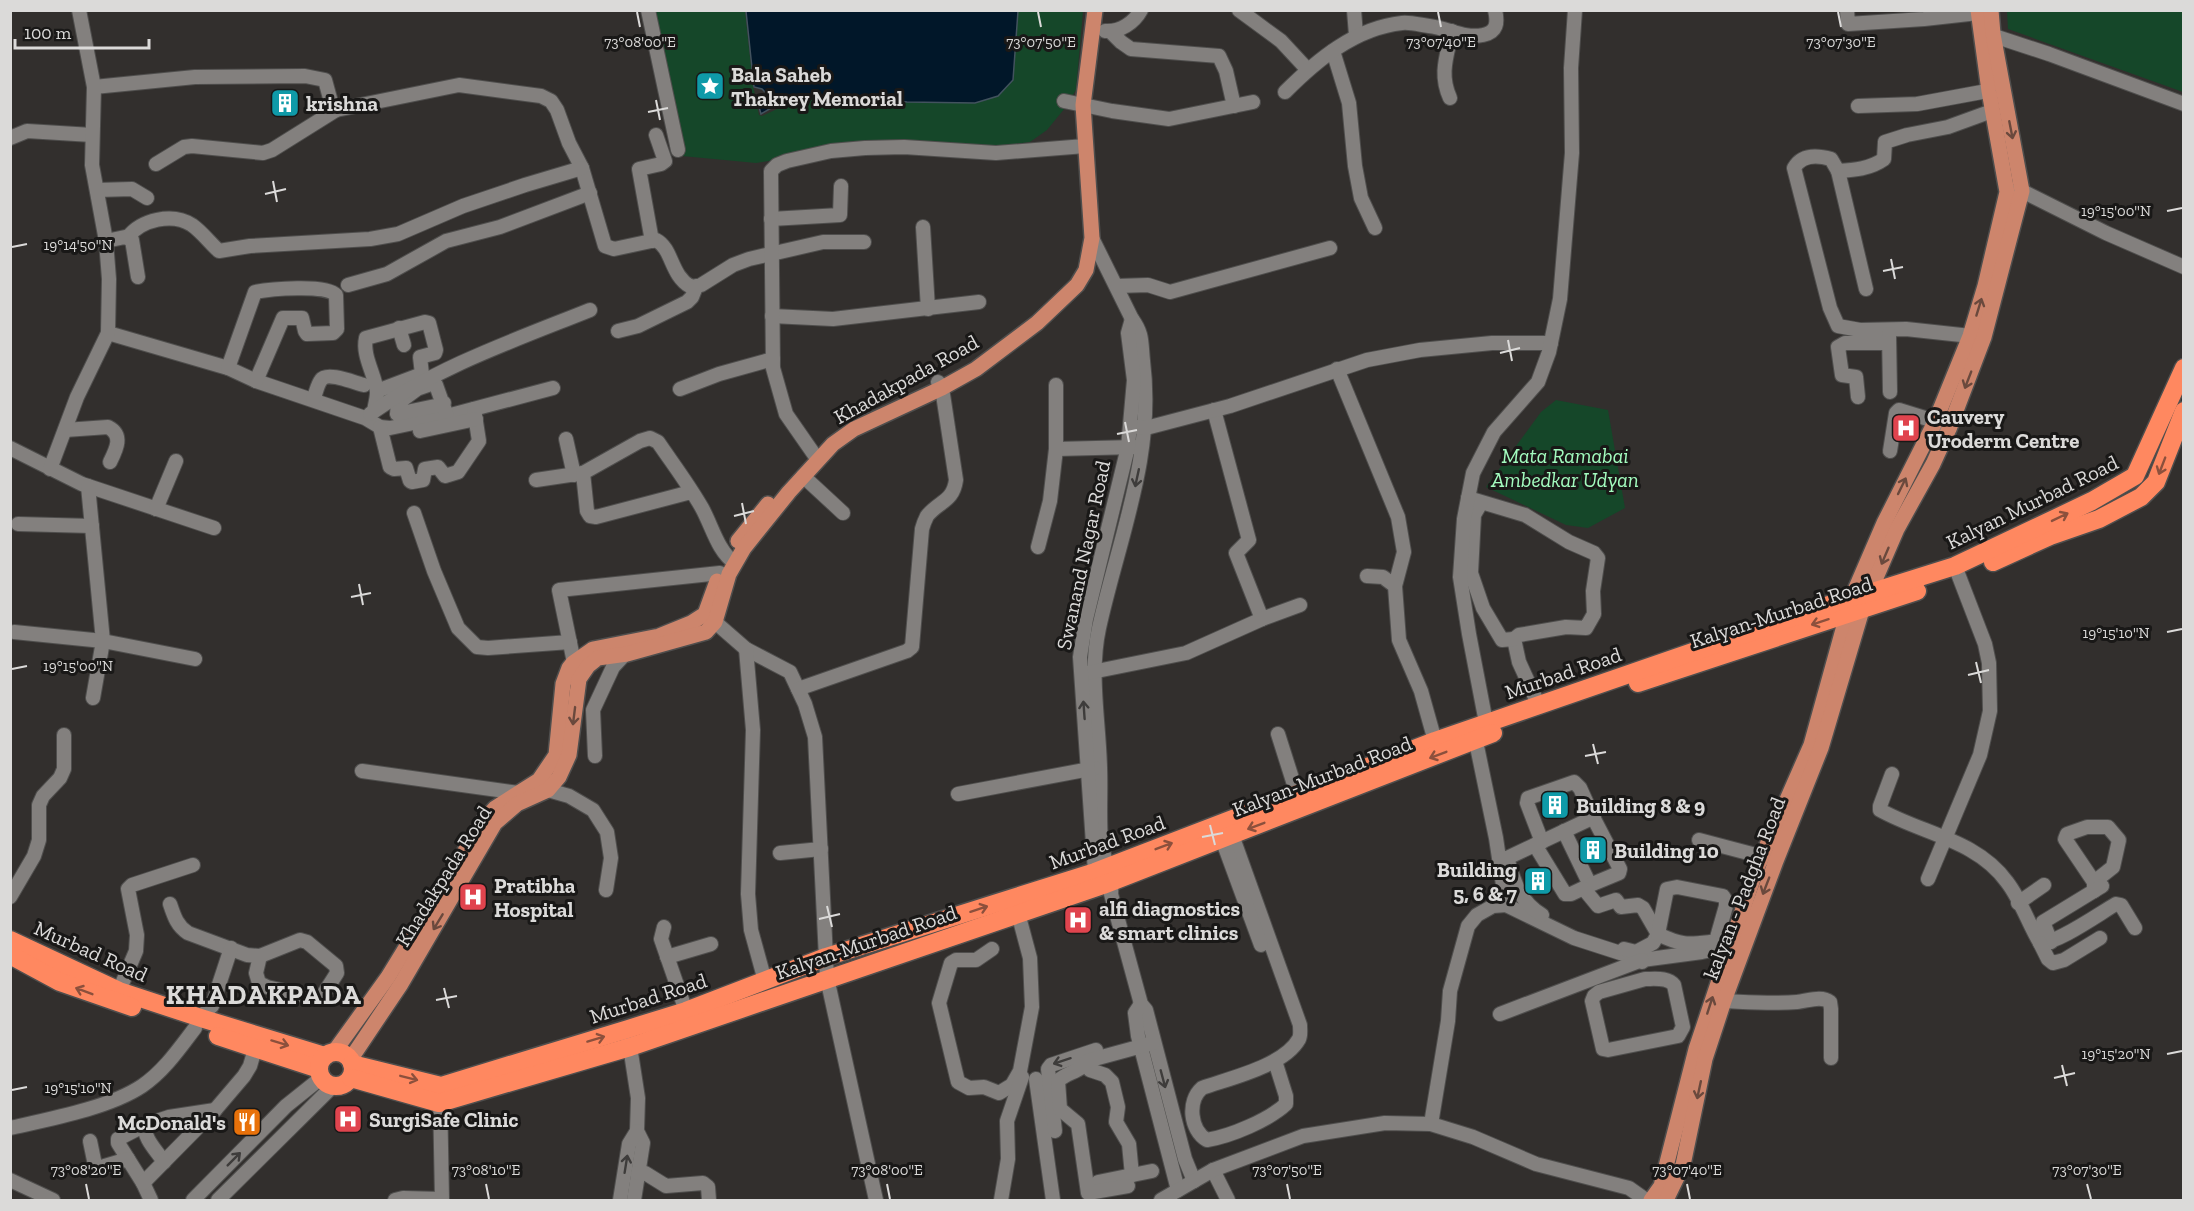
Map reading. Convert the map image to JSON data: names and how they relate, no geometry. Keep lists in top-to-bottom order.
{
  "streets": {
    "highway": ["Kalyan Murbad Road", "Kalyan-Murbad Road", "Murbad Road"],
    "main road": ["Khadakpada Road", "Swanand Nagar Road", "kalyan - Padgha Road"]
  },
  "crossings": [
    ["Khadakpada Road", "Murbad Road"],
    ["Kalyan Murbad Road", "Murbad Road"],
    ["Kalyan Murbad Road", "kalyan - Padgha Road"],
    ["Swanand Nagar Road", "Kalyan-Murbad Road"],
    ["Swanand Nagar Road", "Murbad Road"],
    ["Kalyan-Murbad Road", "Murbad Road"],
    ["Murbad Road", "kalyan - Padgha Road"]
  ],
  "one_way": ["Murbad Road"],
  "districts": ["KHADAKPADA"],
  "parks": ["Mata Ramabai Ambedkar Udyan"],
  "places": {
    "place": ["Bala Saheb Thakrey Memorial"],
    "building": [
      "krishna",
      "Building 8 & 9",
      "Building 10",
      "Building 5, 6 & 7"
    ],
    "hospital": [
      "Cauvery Uroderm Centre",
      "Pratibha Hospital",
      "alfi diagnostics & smart clinics",
      "SurgiSafe Clinic"
    ],
    "restaurant": ["McDonald's"]
  },
  "scale_bar": "100 m",
  "coordinates": [
    "73°08'00\"E",
    "73°07'50\"E",
    "73°07'40\"E",
    "73°07'30\"E",
    "19°15'00\"N",
    "19°14'50\"N",
    "19°15'10\"N",
    "19°15'20\"N",
    "73°08'20\"E",
    "73°08'10\"E"
  ]
}
